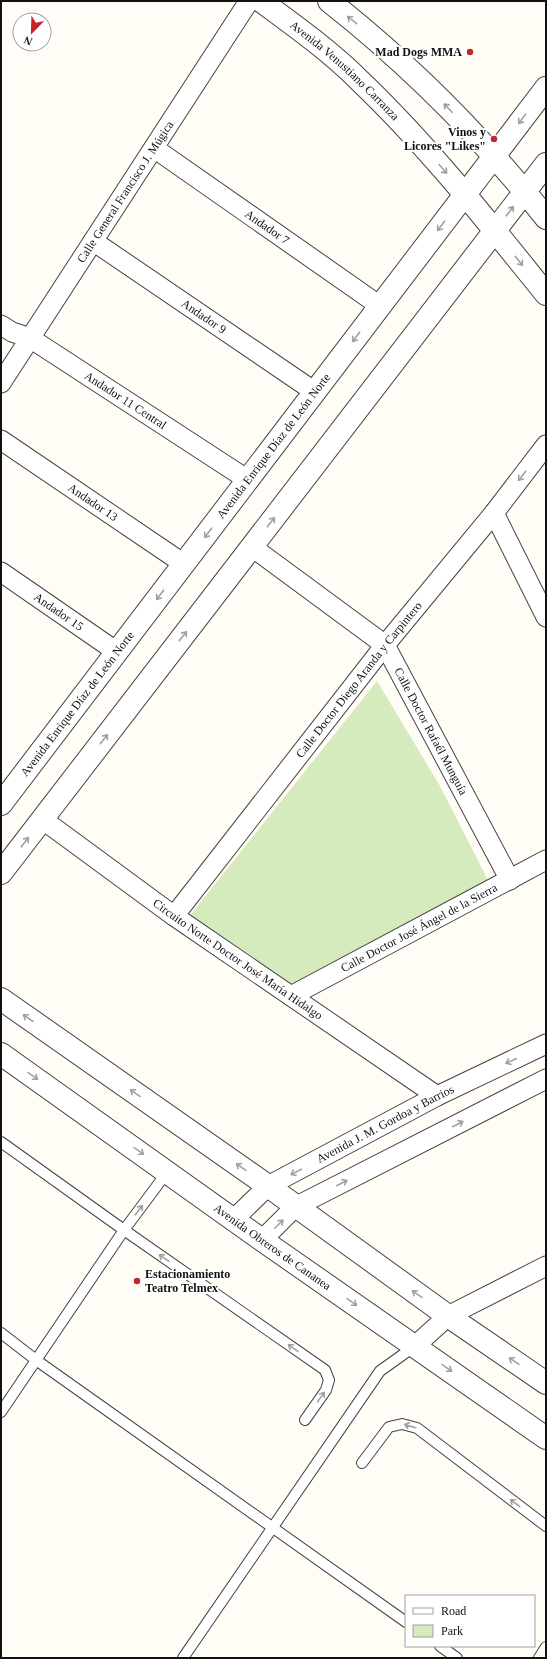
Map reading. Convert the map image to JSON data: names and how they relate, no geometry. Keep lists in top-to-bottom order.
{
  "streets": {
    "street": [
      "Avenida Venustiano Carranza",
      "Calle General Francisco J. Múgica",
      "Andador 7",
      "Andador 9",
      "Andador 11 Central",
      "Avenida Enrique Díaz de León Norte",
      "Andador 13",
      "Andador 15",
      "Calle Doctor Diego Aranda y Carpintero",
      "Calle Doctor Rafaél Munguía",
      "Calle Doctor José Ángel de la Sierra",
      "Circuito Norte Doctor José María Hidalgo",
      "Avenida J. M. Gordoa y Barrios",
      "Avenida Obreros de Cananea"
    ]
  },
  "crossings": [
    ["Avenida Venustiano Carranza", "Avenida Enrique Díaz de León Norte"],
    ["Calle General Francisco J. Múgica", "Andador 7"],
    ["Calle General Francisco J. Múgica", "Andador 9"],
    ["Calle General Francisco J. Múgica", "Andador 11 Central"],
    ["Andador 7", "Avenida Enrique Díaz de León Norte"],
    ["Andador 9", "Avenida Enrique Díaz de León Norte"],
    ["Andador 11 Central", "Avenida Enrique Díaz de León Norte"],
    ["Avenida Enrique Díaz de León Norte", "Andador 13"],
    ["Avenida Enrique Díaz de León Norte", "Andador 15"],
    ["Calle Doctor Diego Aranda y Carpintero", "Calle Doctor Rafaél Munguía"],
    ["Calle Doctor Diego Aranda y Carpintero", "Circuito Norte Doctor José María Hidalgo"],
    ["Calle Doctor Rafaél Munguía", "Calle Doctor José Ángel de la Sierra"],
    ["Calle Doctor José Ángel de la Sierra", "Circuito Norte Doctor José María Hidalgo"],
    ["Circuito Norte Doctor José María Hidalgo", "Avenida J. M. Gordoa y Barrios"],
    ["Avenida J. M. Gordoa y Barrios", "Avenida Obreros de Cananea"]
  ],
  "places": ["Mad Dogs MMA", "Vinos y Licores \"Likes\"", "Estacionamiento Teatro Telmex"],
  "legend": ["Road", "Park"],
  "north": "bottom left"
}
